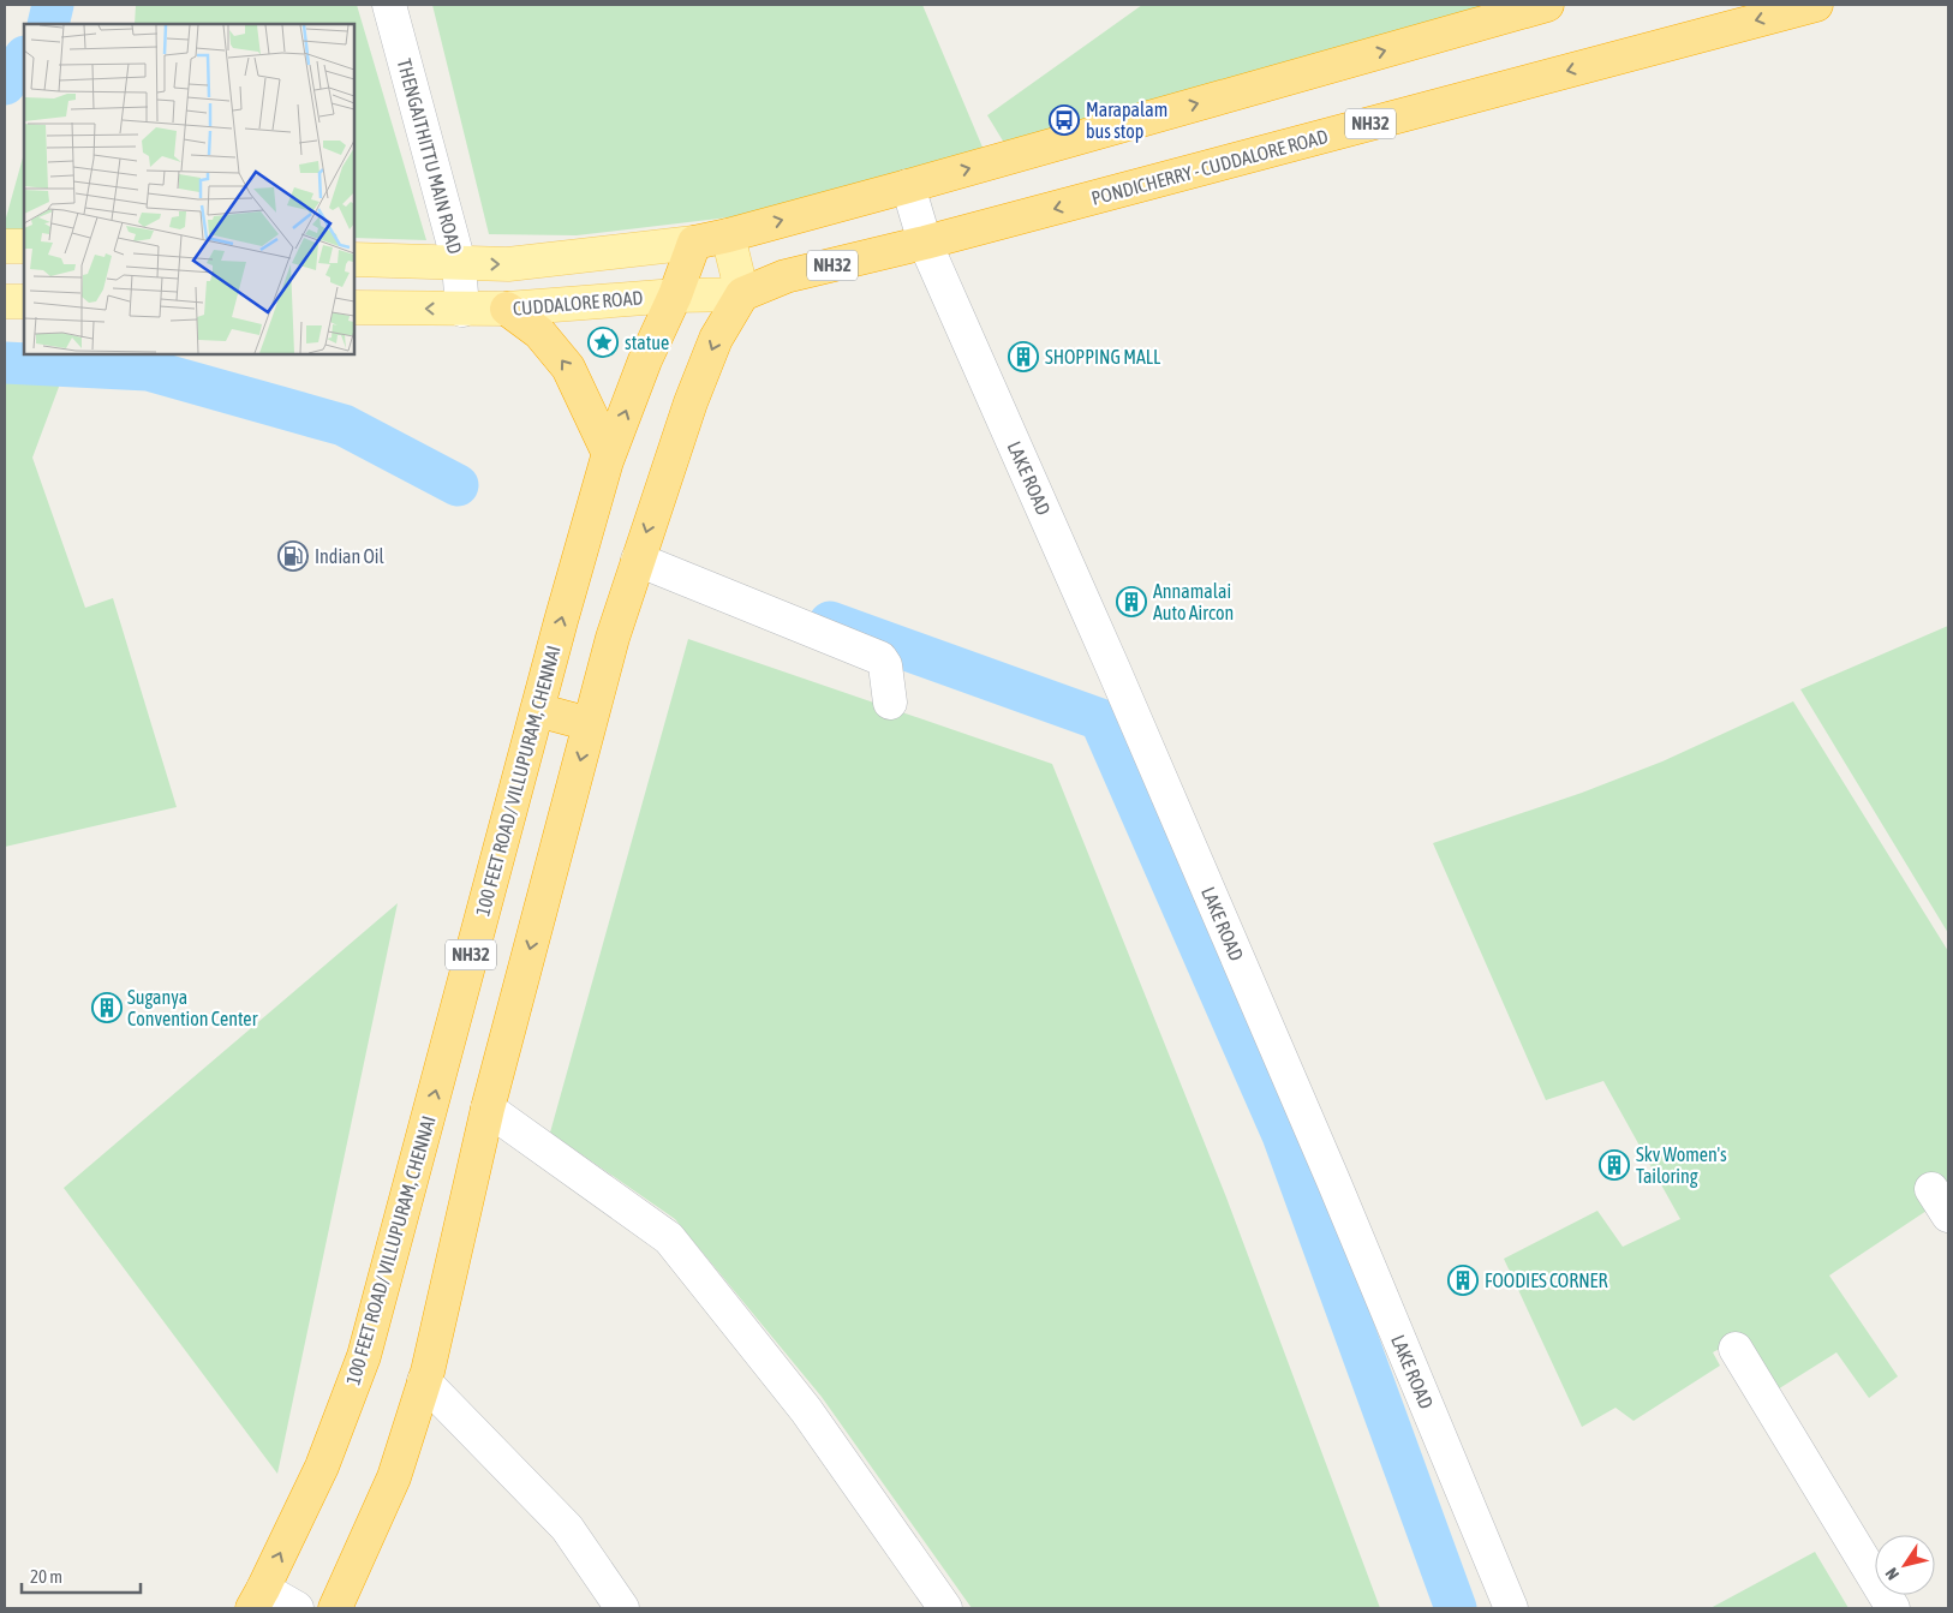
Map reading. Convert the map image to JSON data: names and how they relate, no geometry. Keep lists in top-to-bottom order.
{
  "streets": {
    "highway": ["NH32", "PONDICHERRY - CUDDALORE ROAD", "100 FEET ROAD/ VILLUPURAM, CHENNAI"],
    "main road": ["CUDDALORE ROAD"],
    "street": ["THENGAITHITTU MAIN ROAD", "LAKE ROAD"]
  },
  "crossings": [
    ["NH32", "PONDICHERRY - CUDDALORE ROAD"],
    ["NH32", "CUDDALORE ROAD"],
    ["NH32", "100 FEET ROAD/ VILLUPURAM, CHENNAI"],
    ["THENGAITHITTU MAIN ROAD", "CUDDALORE ROAD"],
    ["PONDICHERRY - CUDDALORE ROAD", "CUDDALORE ROAD"],
    ["PONDICHERRY - CUDDALORE ROAD", "LAKE ROAD"],
    ["CUDDALORE ROAD", "100 FEET ROAD/ VILLUPURAM, CHENNAI"]
  ],
  "places": {
    "bus stop": ["Marapalam bus stop"],
    "place": ["statue"],
    "building": [
      "SHOPPING MALL",
      "Annamalai Auto Aircon",
      "Suganya Convention Center",
      "Skv Women's Tailoring",
      "FOODIES CORNER"
    ],
    "fuel station": ["Indian Oil"]
  },
  "scale_bar": "20 m",
  "north": "bottom left"
}
